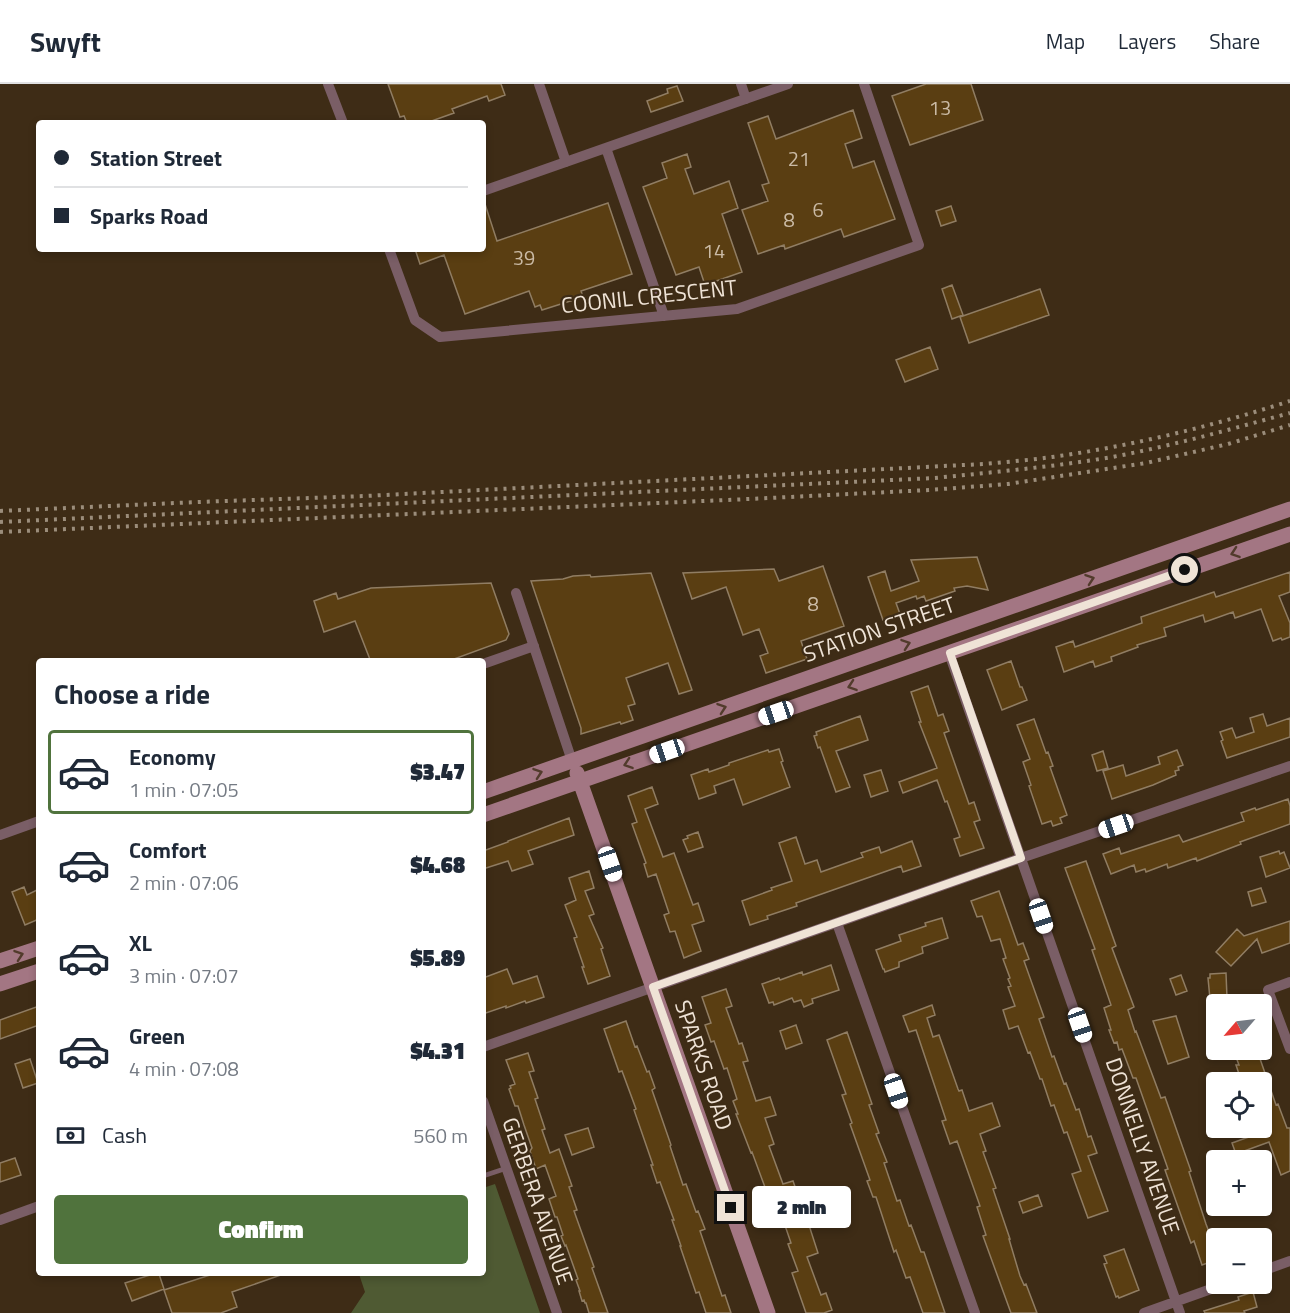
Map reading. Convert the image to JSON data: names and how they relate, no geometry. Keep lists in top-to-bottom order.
{
  "streets": {
    "main road": ["STATION STREET", "SPARKS ROAD"],
    "street": ["COONIL CRESCENT", "DONNELLY AVENUE", "GERBERA AVENUE"]
  },
  "crossings": [
    ["STATION STREET", "SPARKS ROAD"],
    ["STATION STREET", "DONNELLY AVENUE"]
  ],
  "house_numbers": [
    "13",
    "21",
    "6",
    "8",
    "14",
    "39",
    "8"
  ],
  "north": "bottom left",
  "page": {
    "header": "Swyft",
    "nav": ["Map", "Layers", "Share"],
    "banner": ["Station Street", "Sparks Road"],
    "heading": "Choose a ride",
    "list": [
      {
        "name": "Economy",
        "note": "1 min · 07:05",
        "value": "$3.47"
      },
      {
        "name": "Comfort",
        "note": "2 min · 07:06",
        "value": "$4.68"
      },
      {
        "name": "XL",
        "note": "3 min · 07:07",
        "value": "$5.89"
      },
      {
        "name": "Green",
        "note": "4 min · 07:08",
        "value": "$4.31"
      }
    ],
    "map_buttons": ["+", "−"],
    "pay": ["Cash", "560 m"],
    "buttons": "Confirm",
    "bubble": "2 min"
  }
}
